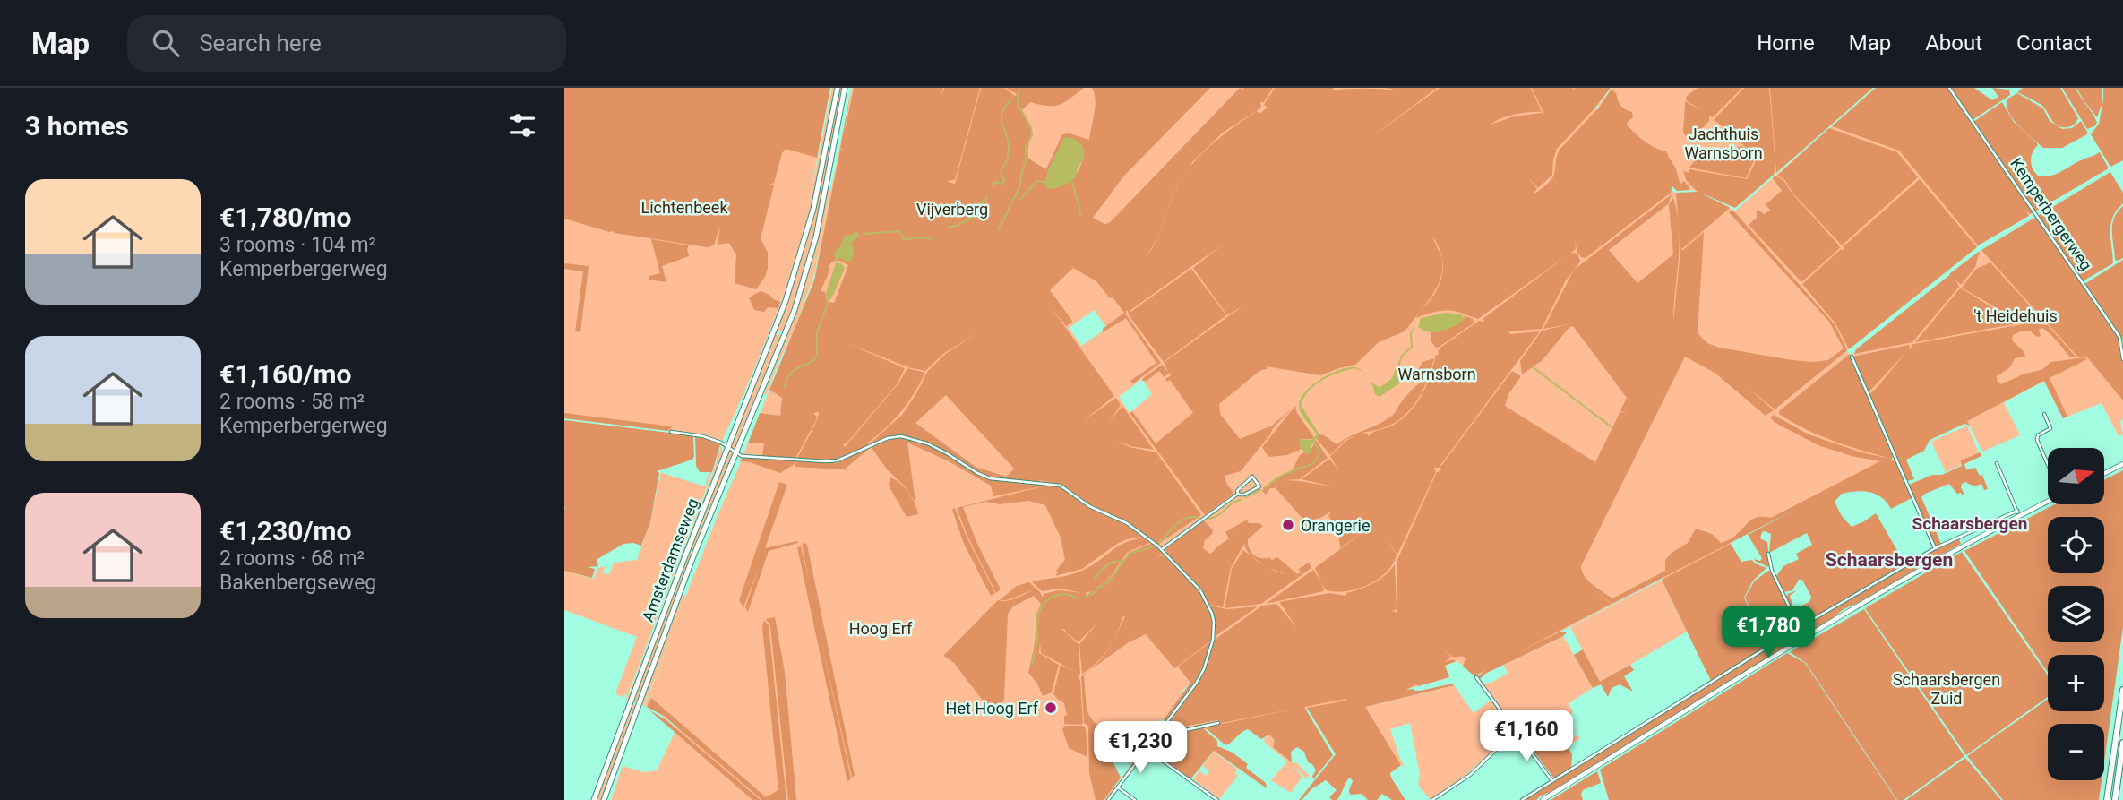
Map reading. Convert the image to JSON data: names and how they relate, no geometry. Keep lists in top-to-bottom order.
{
  "streets": {
    "main road": ["Amsterdamseweg"],
    "street": ["Kemperbergerweg"]
  },
  "districts": ["Schaarsbergen", "Schaarsbergen"],
  "parks": [
    "Jachthuis Warnsborn",
    "Lichtenbeek",
    "Vijverberg",
    "'t Heidehuis",
    "Warnsborn",
    "Hoog Erf",
    "Schaarsbergen Zuid"
  ],
  "places": ["Orangerie", "Het Hoog Erf"],
  "north": "right",
  "page": {
    "header": "Map",
    "search": "Search here",
    "nav": [
      "Home",
      "Map",
      "About",
      "Contact"
    ],
    "heading": "3 homes",
    "list": [
      {
        "name": "€1,780/mo",
        "note": "3 rooms · 104 m² · Kemperbergerweg"
      },
      {
        "name": "€1,160/mo",
        "note": "2 rooms · 58 m² · Kemperbergerweg"
      },
      {
        "name": "€1,230/mo",
        "note": "2 rooms · 68 m² · Bakenbergseweg"
      }
    ],
    "map_buttons": ["+", "−"],
    "price": ["€1,780", "€1,160", "€1,230"]
  }
}
